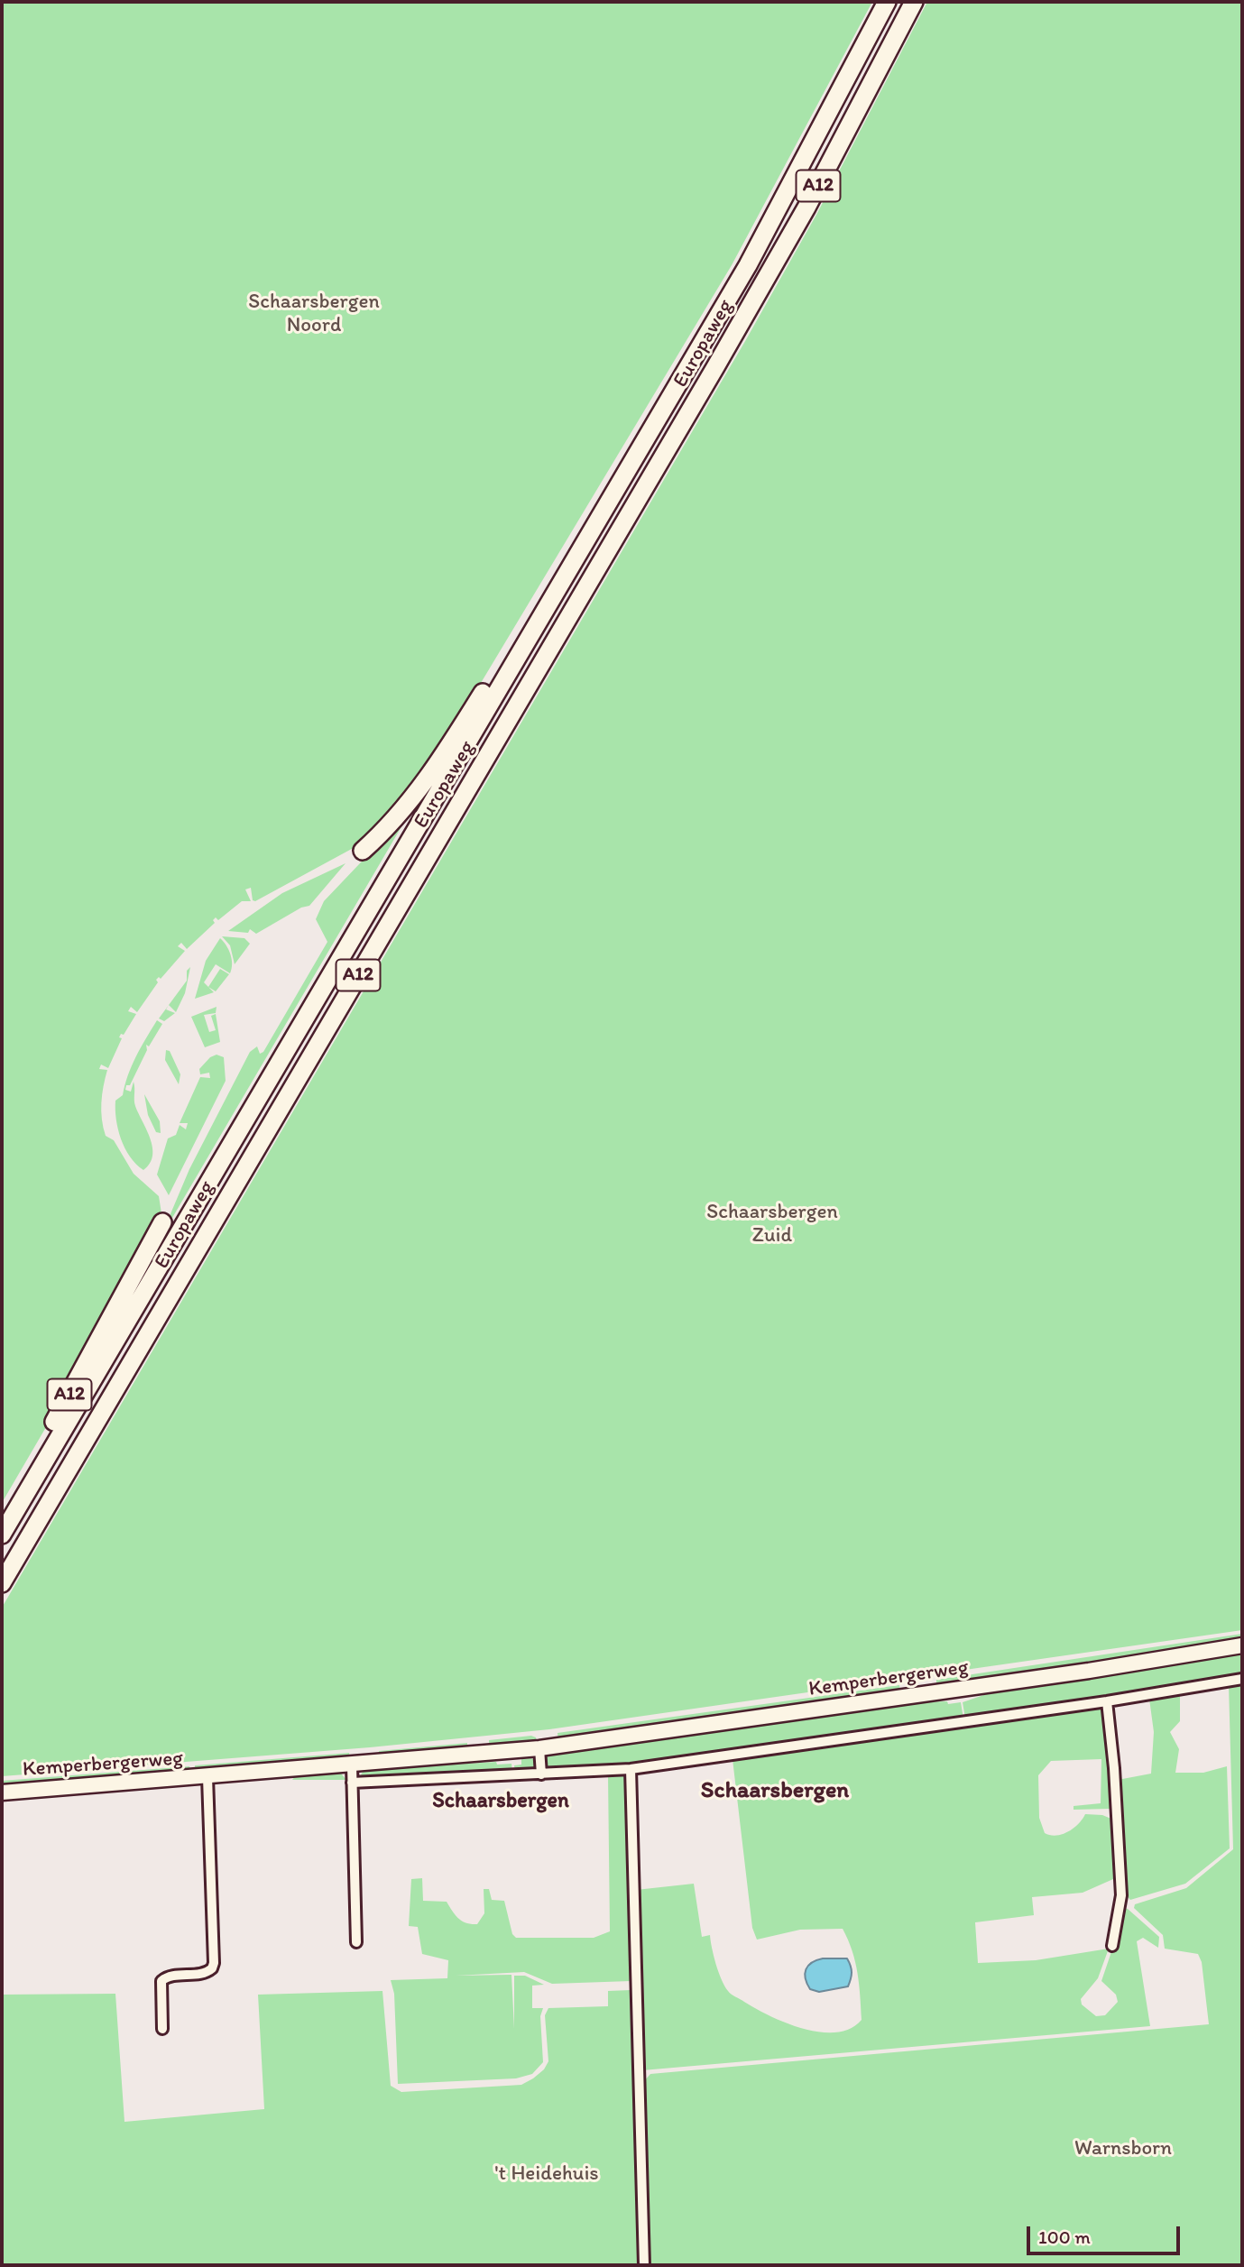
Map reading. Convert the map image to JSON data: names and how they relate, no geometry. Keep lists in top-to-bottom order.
{
  "streets": {
    "highway": ["A12", "Europaweg"],
    "main road": ["Kemperbergerweg"]
  },
  "crossings": [
    ["A12", "Europaweg"]
  ],
  "districts": ["Schaarsbergen", "Schaarsbergen"],
  "parks": [
    "Schaarsbergen Noord",
    "Schaarsbergen Zuid",
    "Warnsborn",
    "'t Heidehuis"
  ],
  "scale_bar": "100 m"
}
